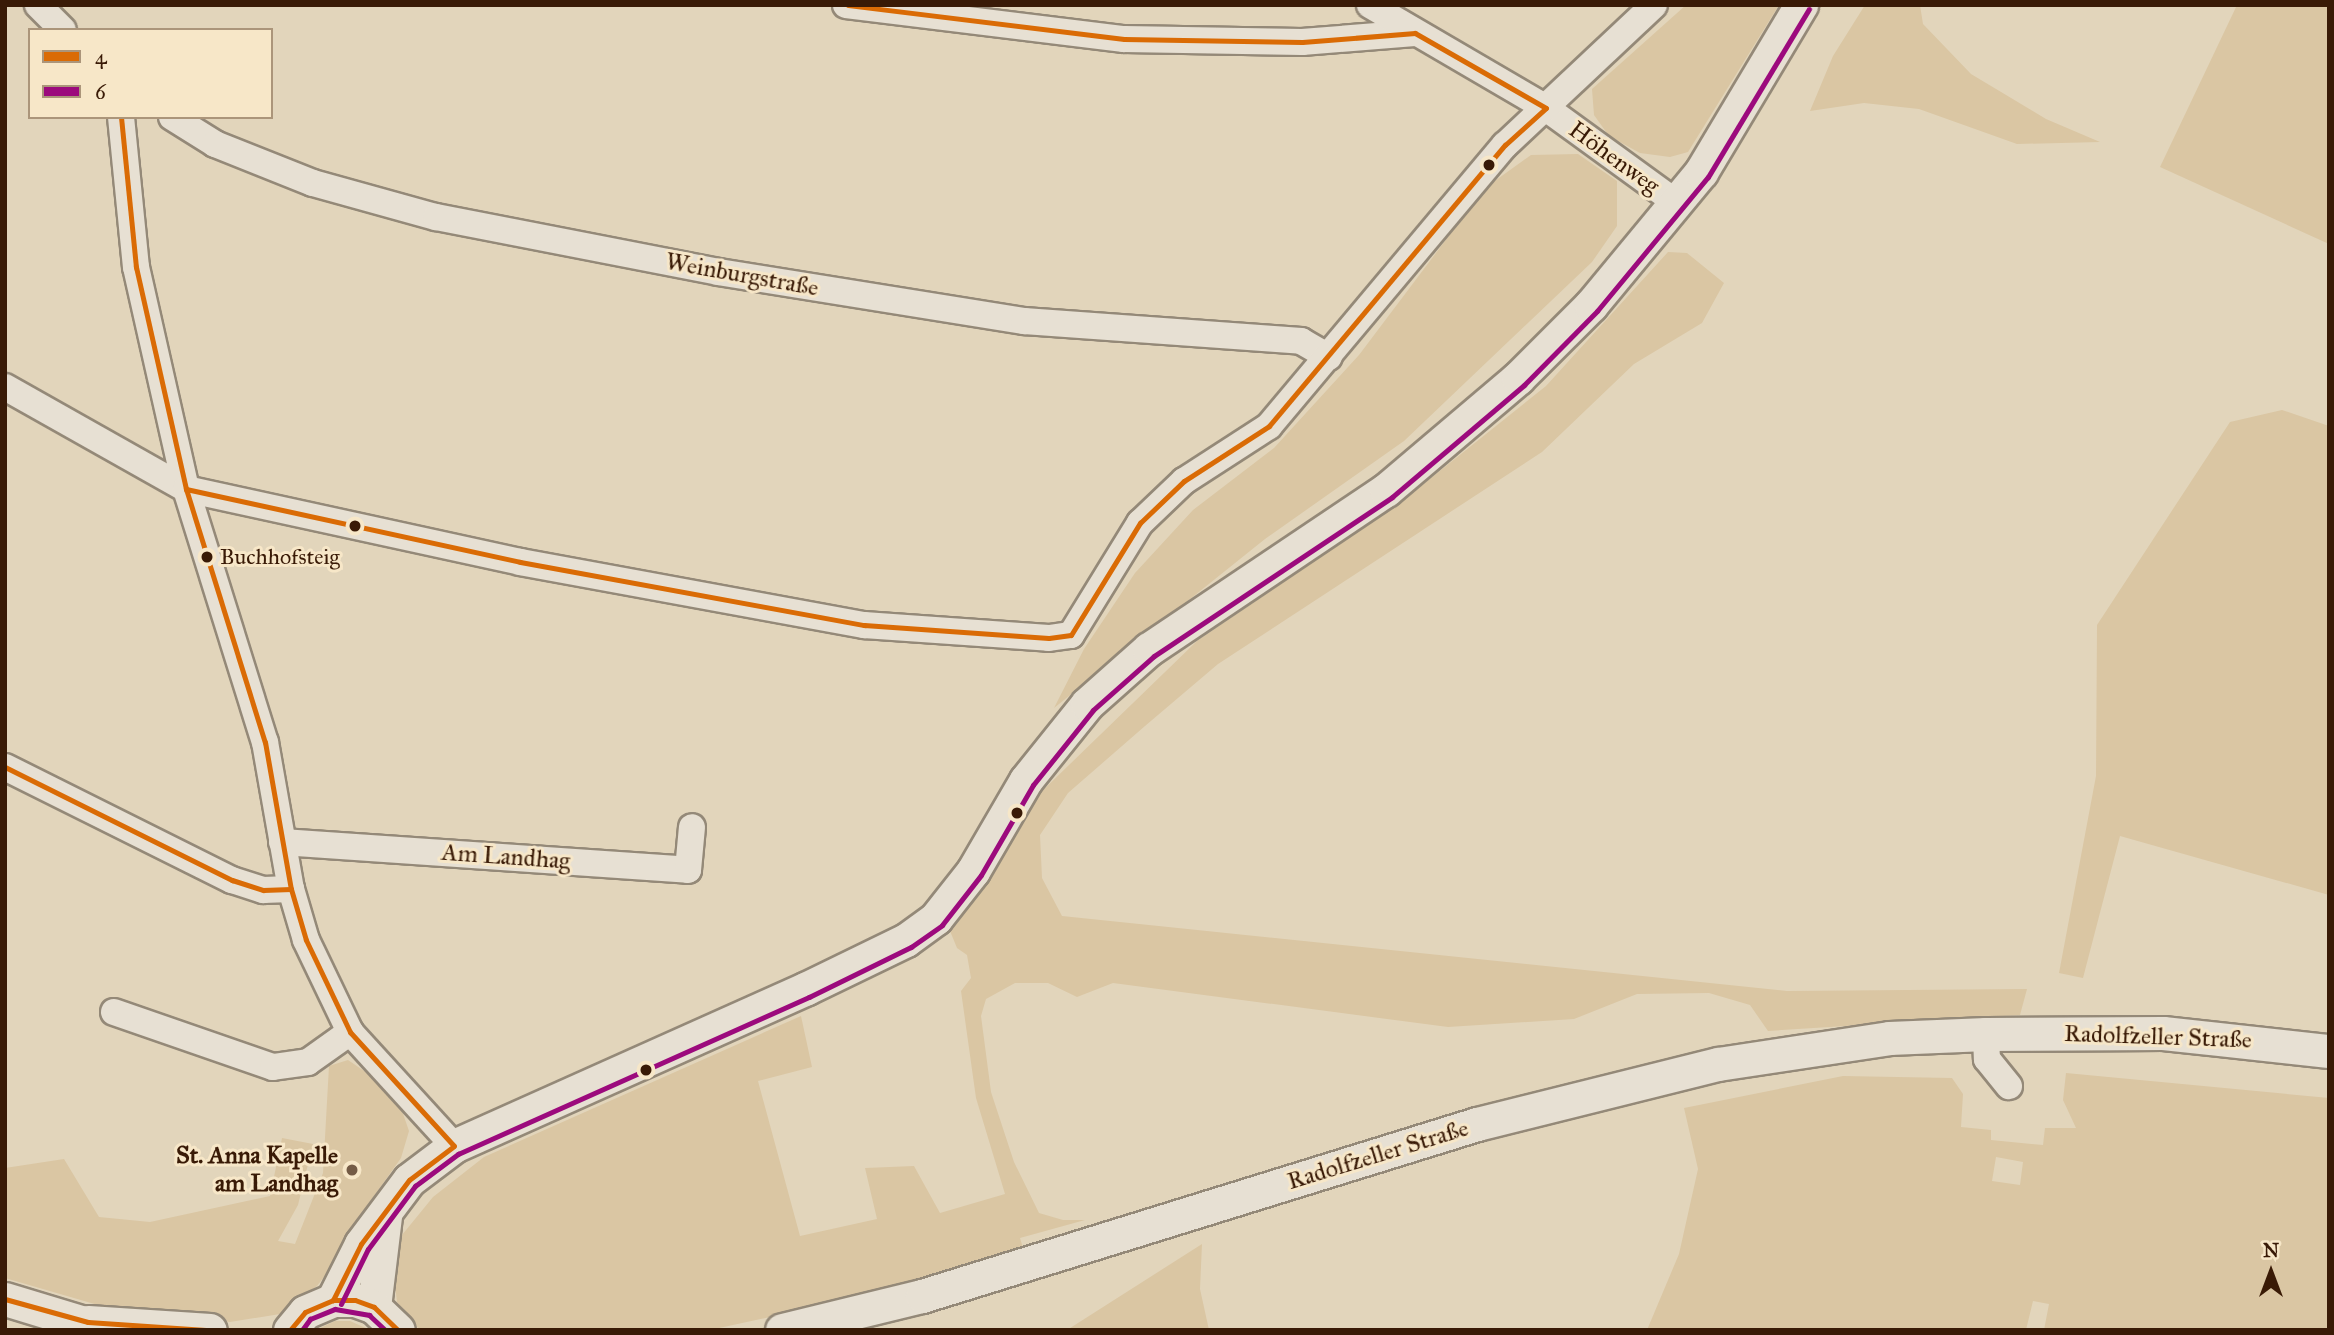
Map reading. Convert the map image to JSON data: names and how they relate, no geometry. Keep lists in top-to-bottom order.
{
  "streets": {
    "street": [
      "Höhenweg",
      "Weinburgstraße",
      "Am Landhag",
      "Radolfzeller Straße"
    ]
  },
  "places": ["Buchhofsteig", "St. Anna Kapelle am Landhag"],
  "lines": ["transit line 4", "transit line 6"],
  "legend": ["4", "6"],
  "north": "top"
}
